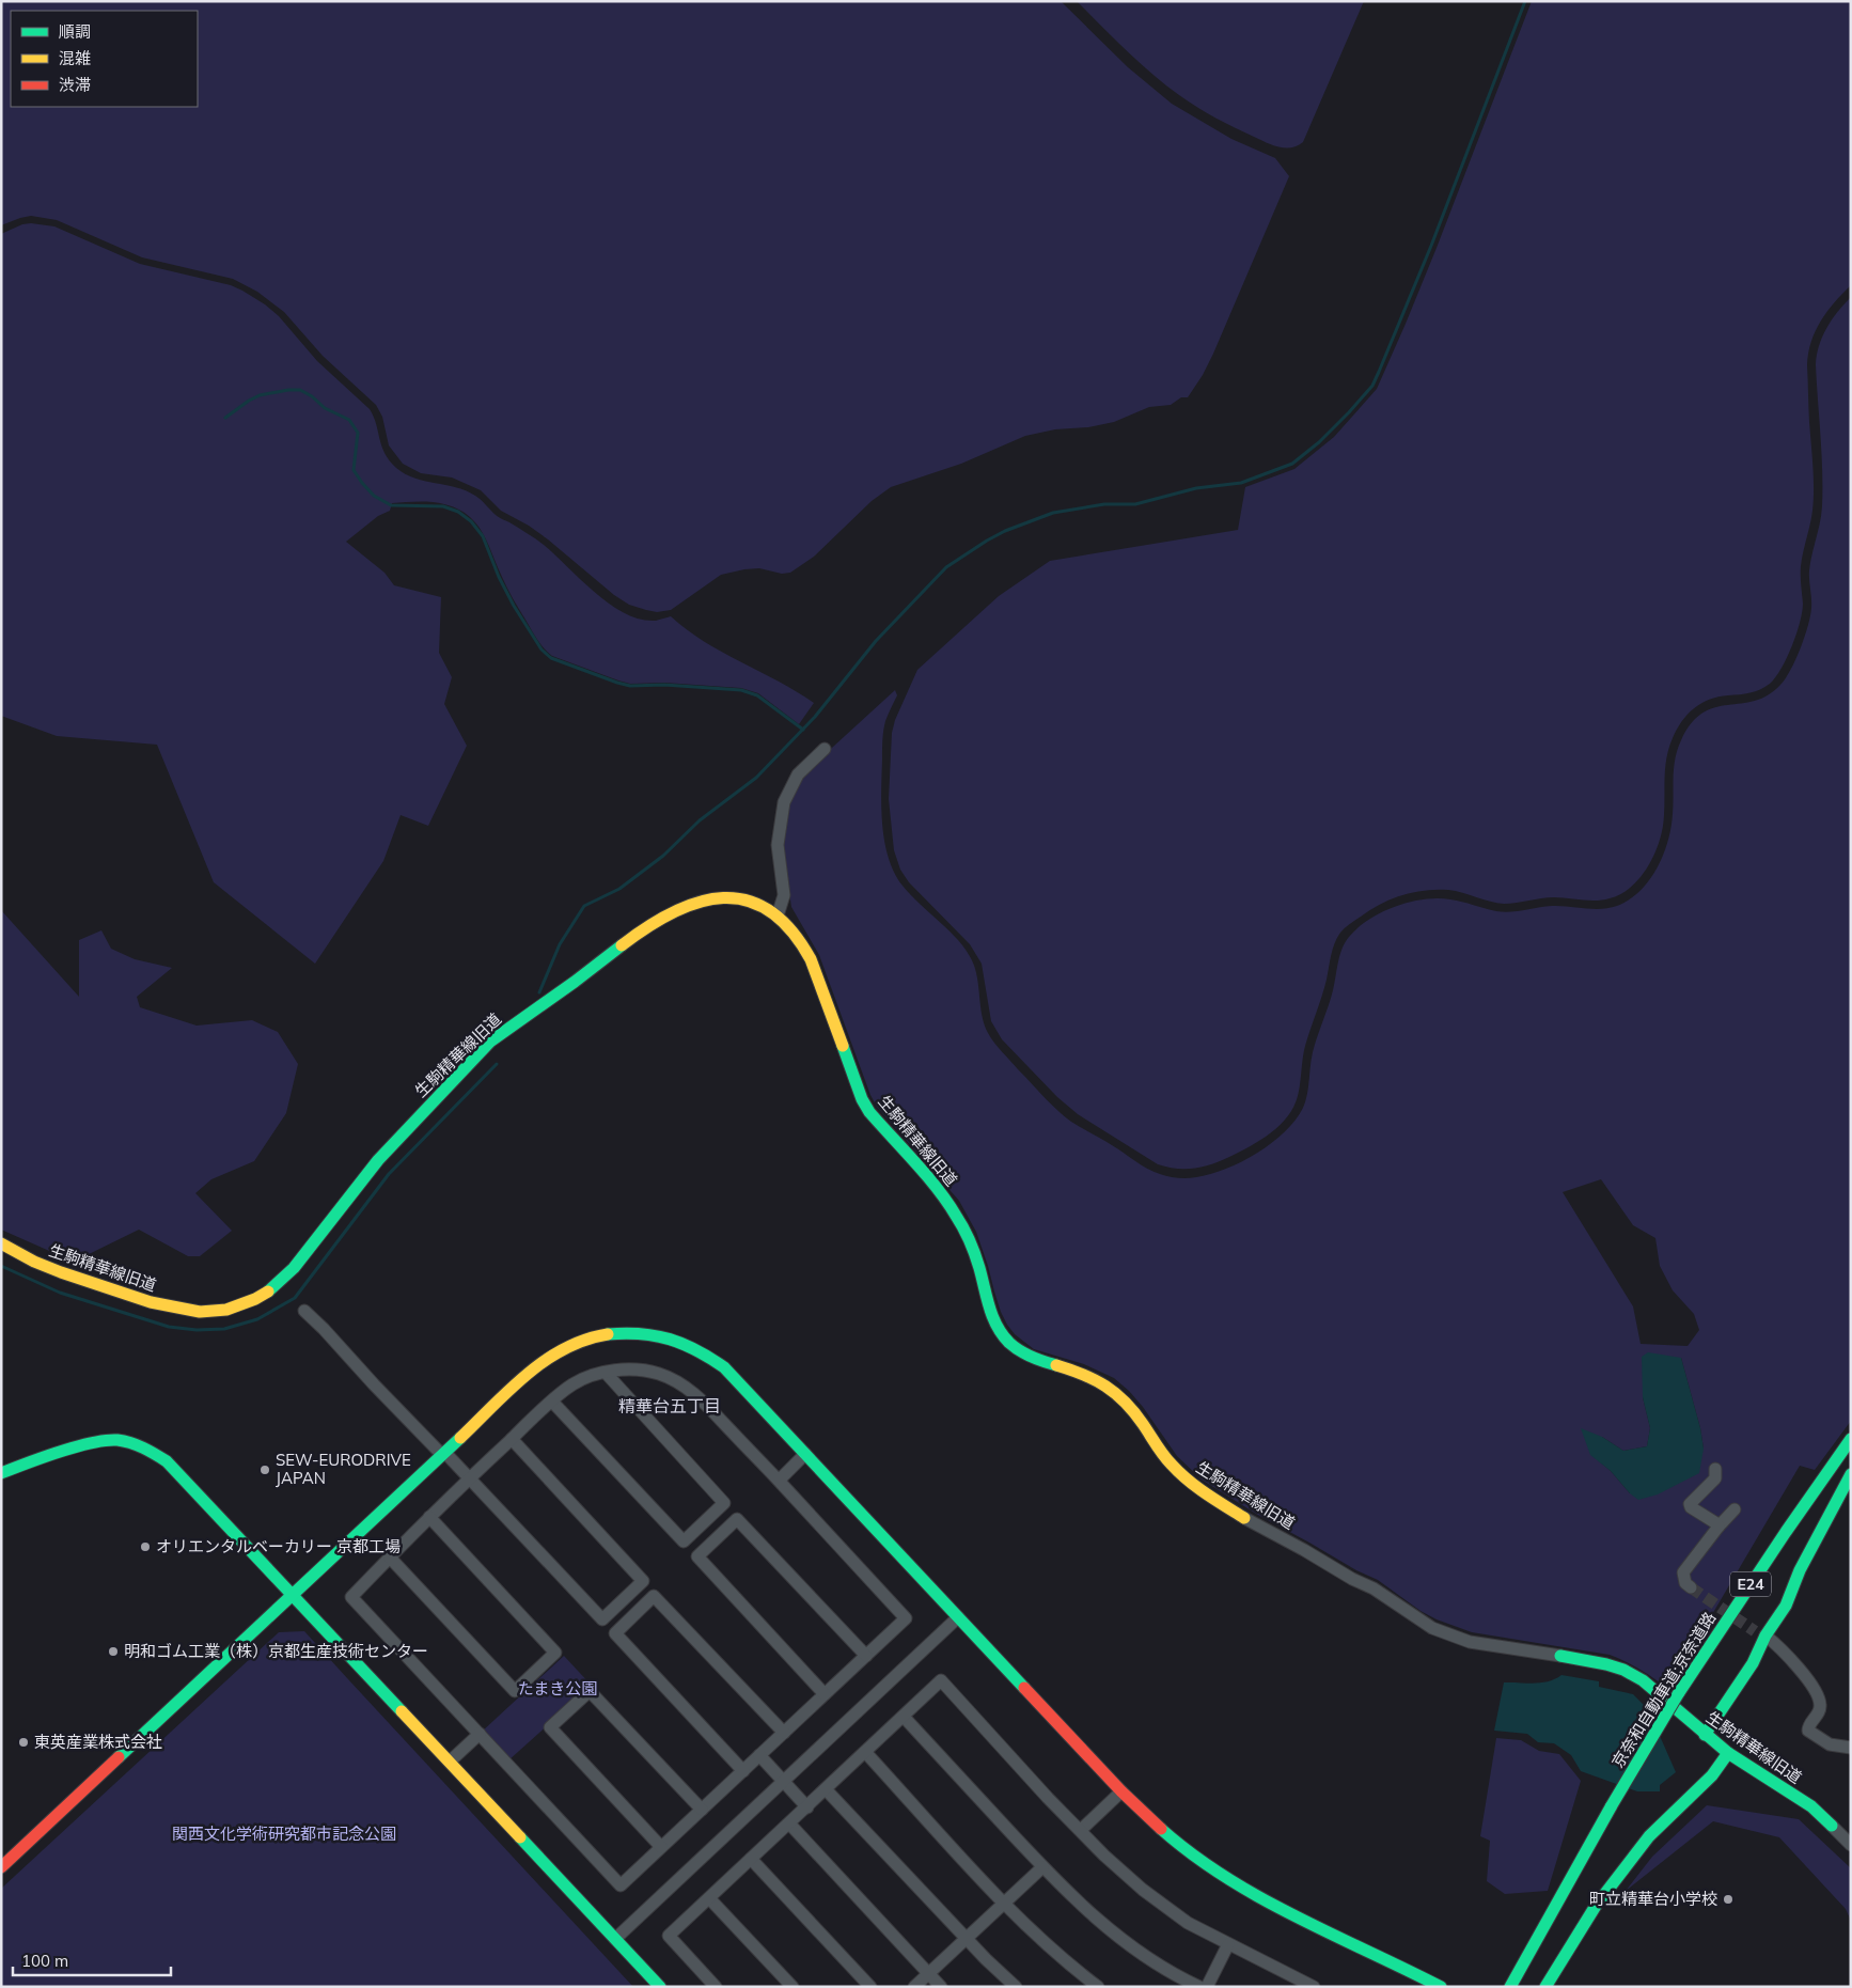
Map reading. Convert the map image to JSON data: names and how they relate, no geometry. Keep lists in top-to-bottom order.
{
  "streets": {
    "main road": ["生駒精華線旧道", "E24", "京奈和自動車道;京奈道路"]
  },
  "districts": ["精華台五丁目"],
  "parks": ["たまき公園", "関西文化学術研究都市記念公園"],
  "places": [
    "SEW-EURODRIVE JAPAN",
    "オリエンタルベーカリー 京都工場",
    "明和ゴム工業（株）京都生産技術センター",
    "東英産業株式会社",
    "町立精華台小学校"
  ],
  "legend": ["順調", "混雑", "渋滞"],
  "scale_bar": "100 m"
}
